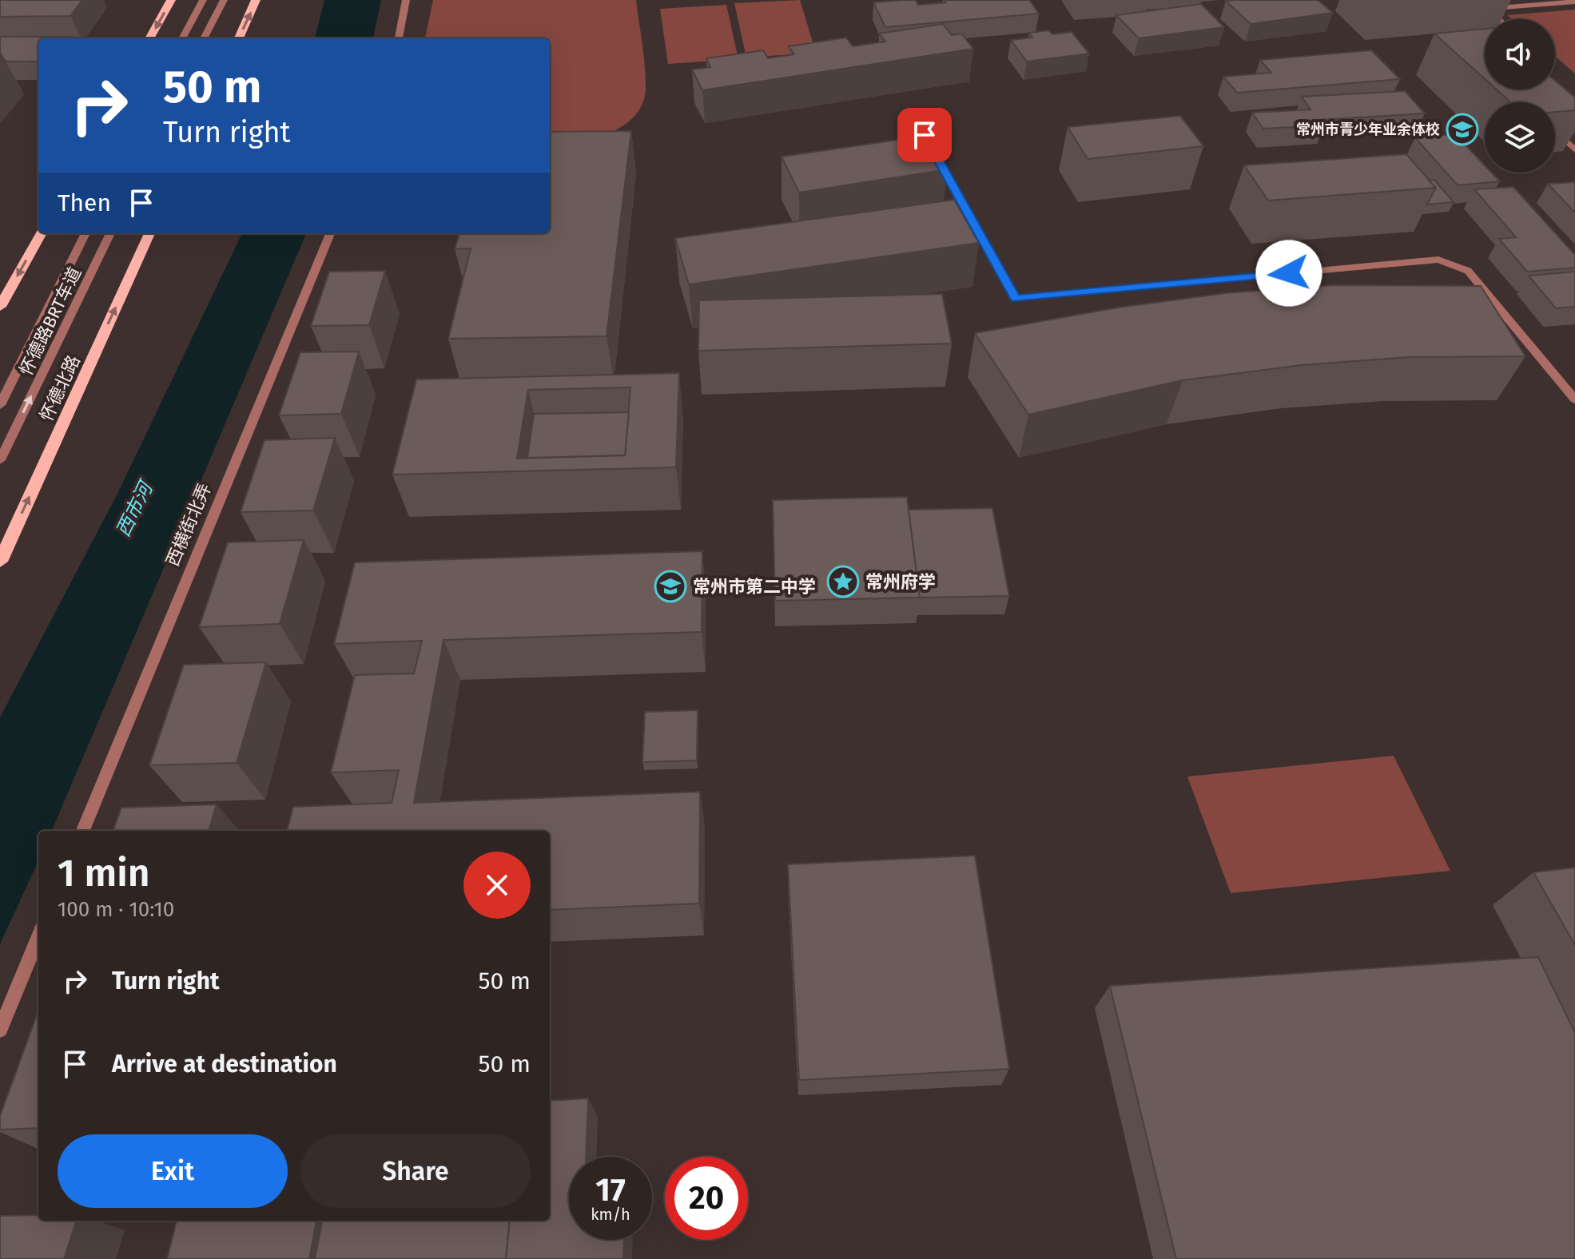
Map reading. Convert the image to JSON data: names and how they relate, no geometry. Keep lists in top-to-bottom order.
{
  "streets": {
    "main road": ["怀德北路"],
    "street": ["怀德路BRT车道", "西横街北弄"]
  },
  "one_way": ["怀德北路"],
  "water": ["西市河"],
  "places": {
    "school or university": ["常州市青少年业余体校", "常州市第二中学"],
    "place": ["常州府学"]
  },
  "page": {
    "turn": ["50 m", "Turn right"],
    "then": "Then",
    "heading": ["1 min", "100 m · 10:10"],
    "list": [
      {
        "name": "Turn right",
        "value": "50 m"
      },
      {
        "name": "Arrive at destination",
        "value": "50 m"
      }
    ],
    "buttons": ["Exit", "Share"],
    "speed": "17 km/h",
    "limit": "20"
  }
}
